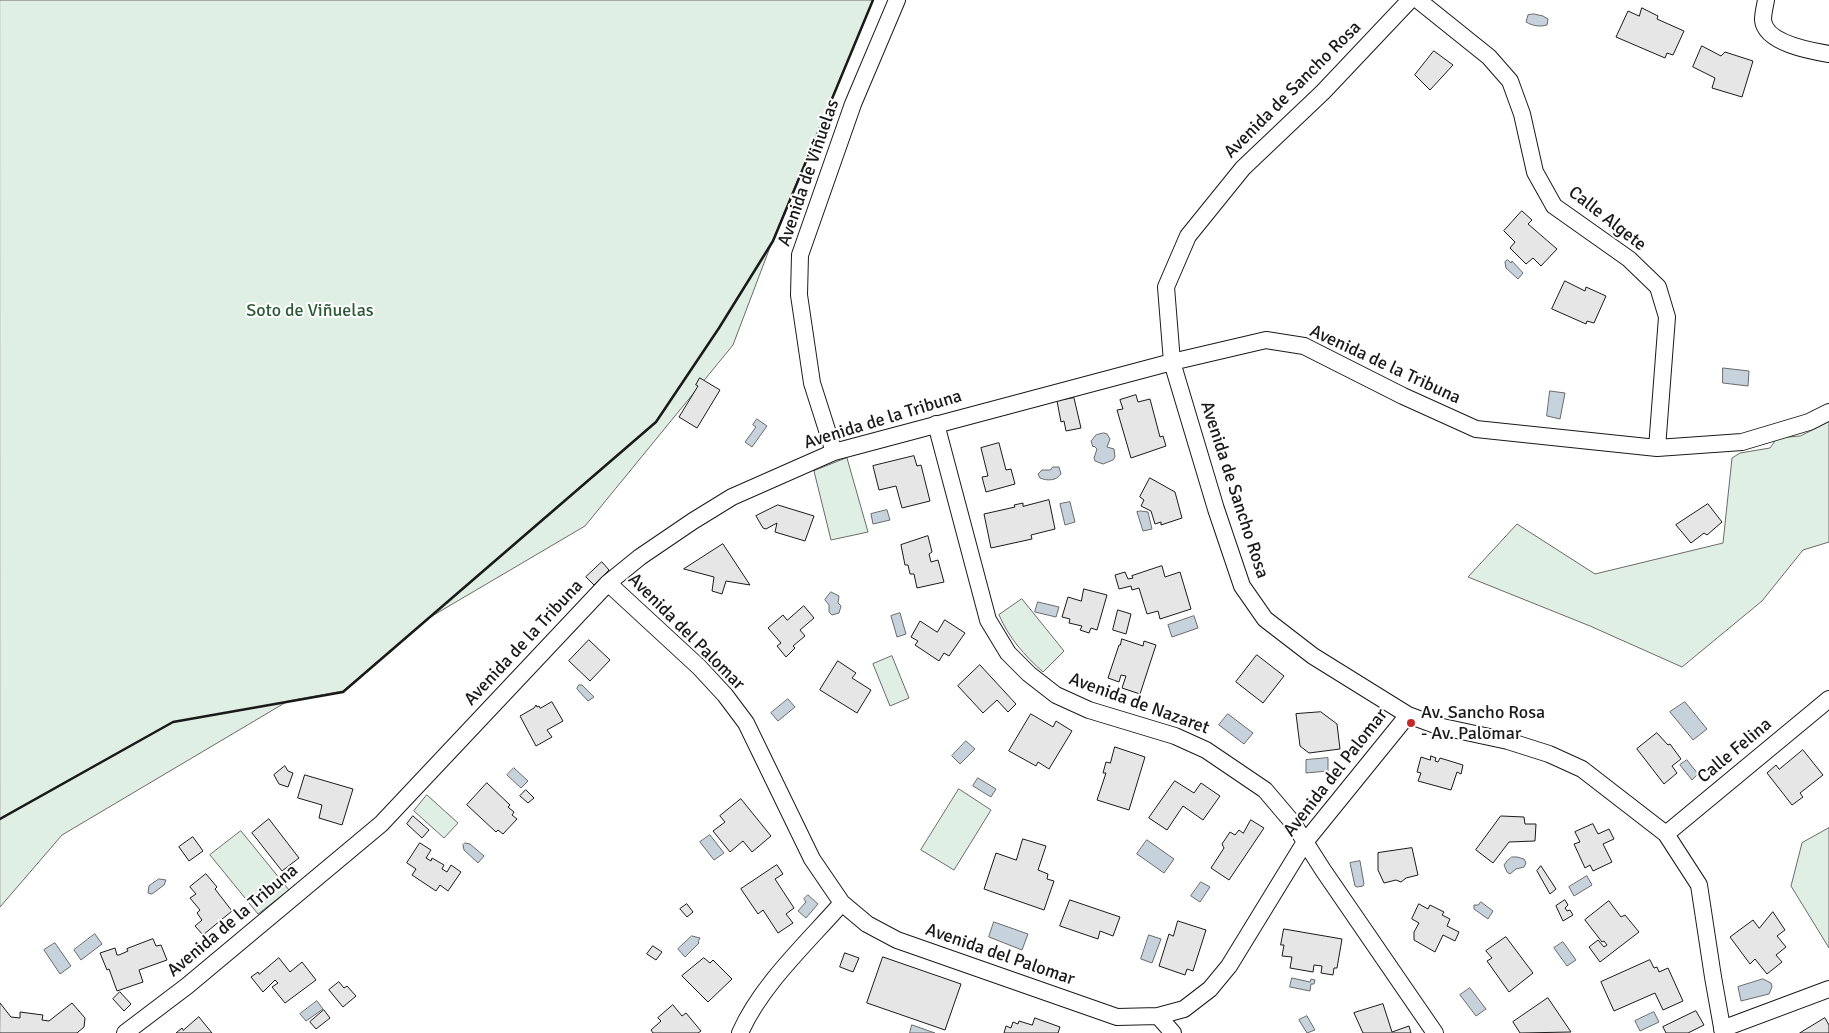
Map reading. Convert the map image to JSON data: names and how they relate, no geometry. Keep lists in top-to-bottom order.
{
  "streets": {
    "street": [
      "Avenida de Sancho Rosa",
      "Avenida de Viñuelas",
      "Calle Algete",
      "Avenida de la Tribuna",
      "Avenida del Palomar",
      "Avenida de Nazaret",
      "Calle Felina"
    ]
  },
  "crossings": [
    ["Avenida de Sancho Rosa", "Avenida de la Tribuna"],
    ["Avenida de Sancho Rosa", "Avenida del Palomar"],
    ["Avenida de Sancho Rosa", "Calle Felina"],
    ["Avenida de Viñuelas", "Avenida de la Tribuna"],
    ["Calle Algete", "Avenida de la Tribuna"],
    ["Avenida de la Tribuna", "Avenida del Palomar"],
    ["Avenida de la Tribuna", "Avenida de Nazaret"],
    ["Avenida del Palomar", "Avenida de Nazaret"]
  ],
  "parks": ["Soto de Viñuelas"],
  "places": ["Av. Sancho Rosa - Av. Palomar"]
}
